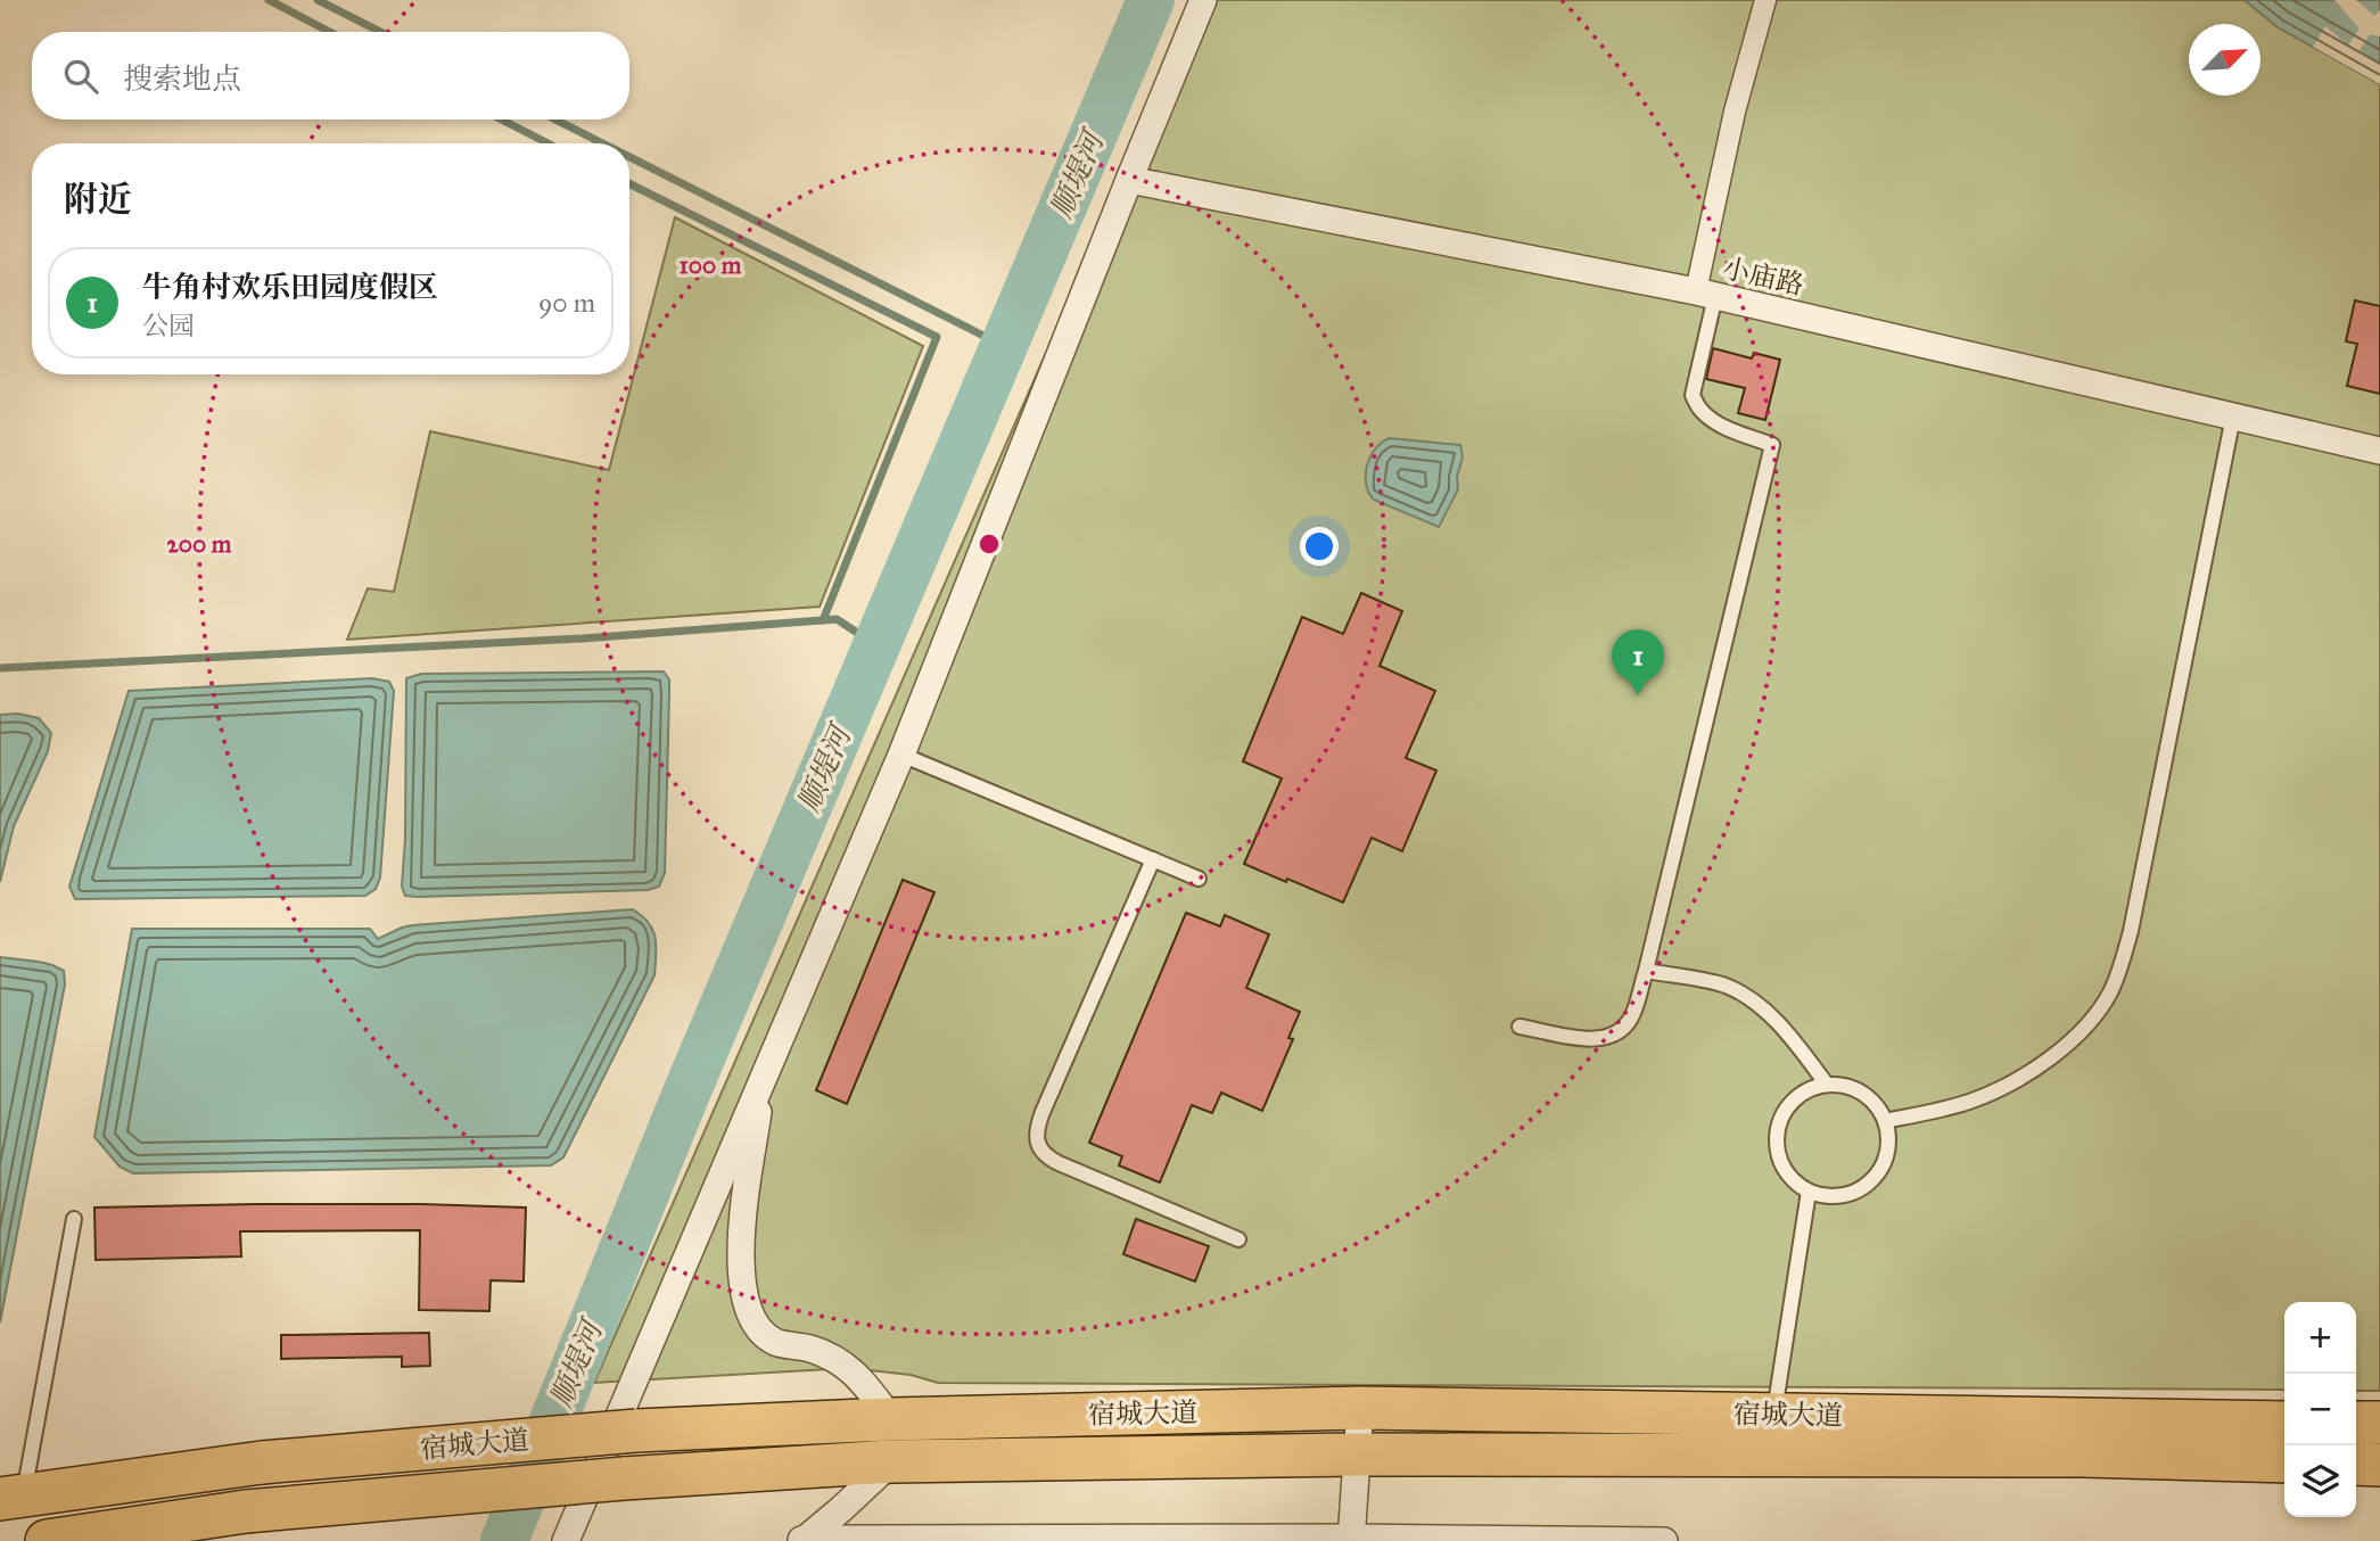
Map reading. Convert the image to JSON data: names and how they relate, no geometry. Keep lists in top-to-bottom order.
{
  "streets": {
    "main road": ["宿城大道"],
    "street": ["小庙路"]
  },
  "water": ["顺堤河"],
  "north": "top right",
  "page": {
    "search": "搜索地点",
    "heading": "附近",
    "list": [
      {
        "mark": "1",
        "name": "牛角村欢乐田园度假区",
        "note": "公园",
        "value": "90 m"
      }
    ],
    "pins": "1",
    "map_buttons": ["+", "−"]
  },
  "rings": ["100 m", "200 m"]
}
